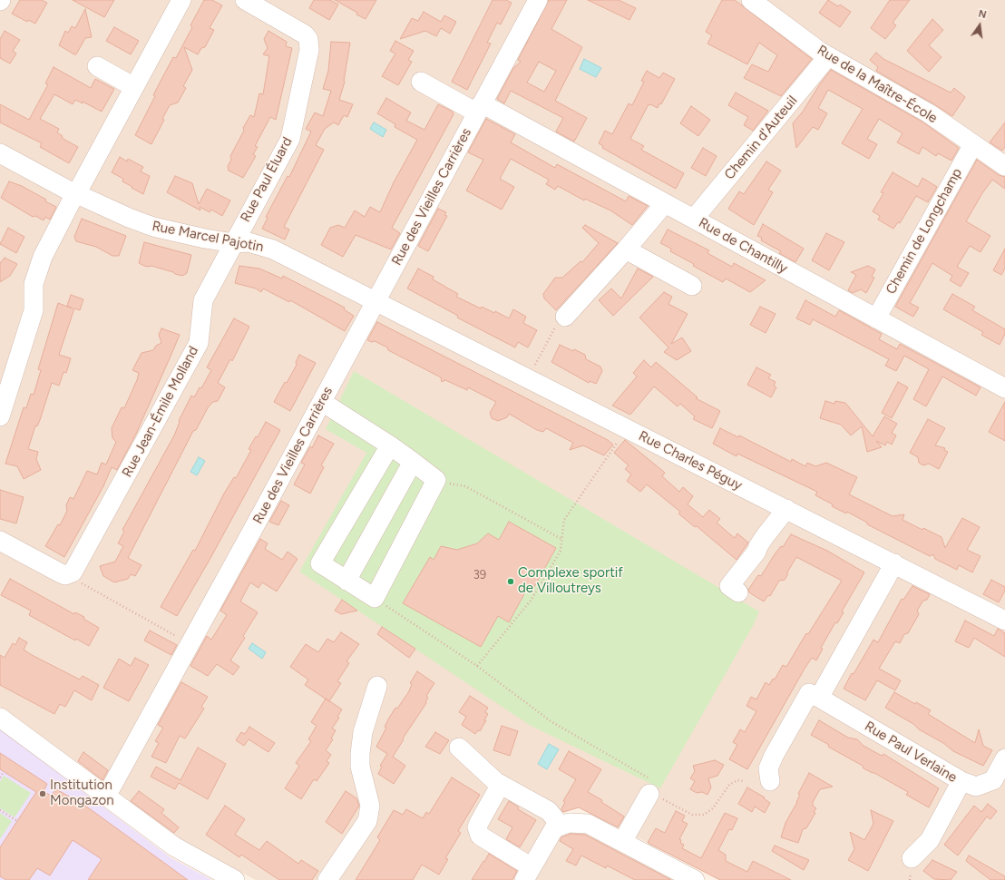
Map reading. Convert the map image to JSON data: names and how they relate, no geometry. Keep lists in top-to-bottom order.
{
  "streets": {
    "street": [
      "Rue de la Maître-École",
      "Chemin d'Auteuil",
      "Rue Paul Éluard",
      "Rue des Vieilles Carrières",
      "Chemin de Longchamp",
      "Rue Marcel Pajotin",
      "Rue de Chantilly",
      "Rue Jean-Émile Molland",
      "Rue Charles Péguy",
      "Rue Paul Verlaine"
    ]
  },
  "crossings": [
    ["Rue de la Maître-École", "Chemin d'Auteuil"],
    ["Rue de la Maître-École", "Chemin de Longchamp"],
    ["Chemin d'Auteuil", "Rue de Chantilly"],
    ["Rue Paul Éluard", "Rue Marcel Pajotin"],
    ["Rue Paul Éluard", "Rue Jean-Émile Molland"],
    ["Rue des Vieilles Carrières", "Rue Marcel Pajotin"],
    ["Rue des Vieilles Carrières", "Rue de Chantilly"],
    ["Rue des Vieilles Carrières", "Rue Charles Péguy"],
    ["Chemin de Longchamp", "Rue de Chantilly"],
    ["Rue Marcel Pajotin", "Rue Jean-Émile Molland"],
    ["Rue Marcel Pajotin", "Rue Charles Péguy"]
  ],
  "places": ["Complexe sportif de Villoutreys", "Institution Mongazon"],
  "house_numbers": ["39"],
  "north": "top"
}
